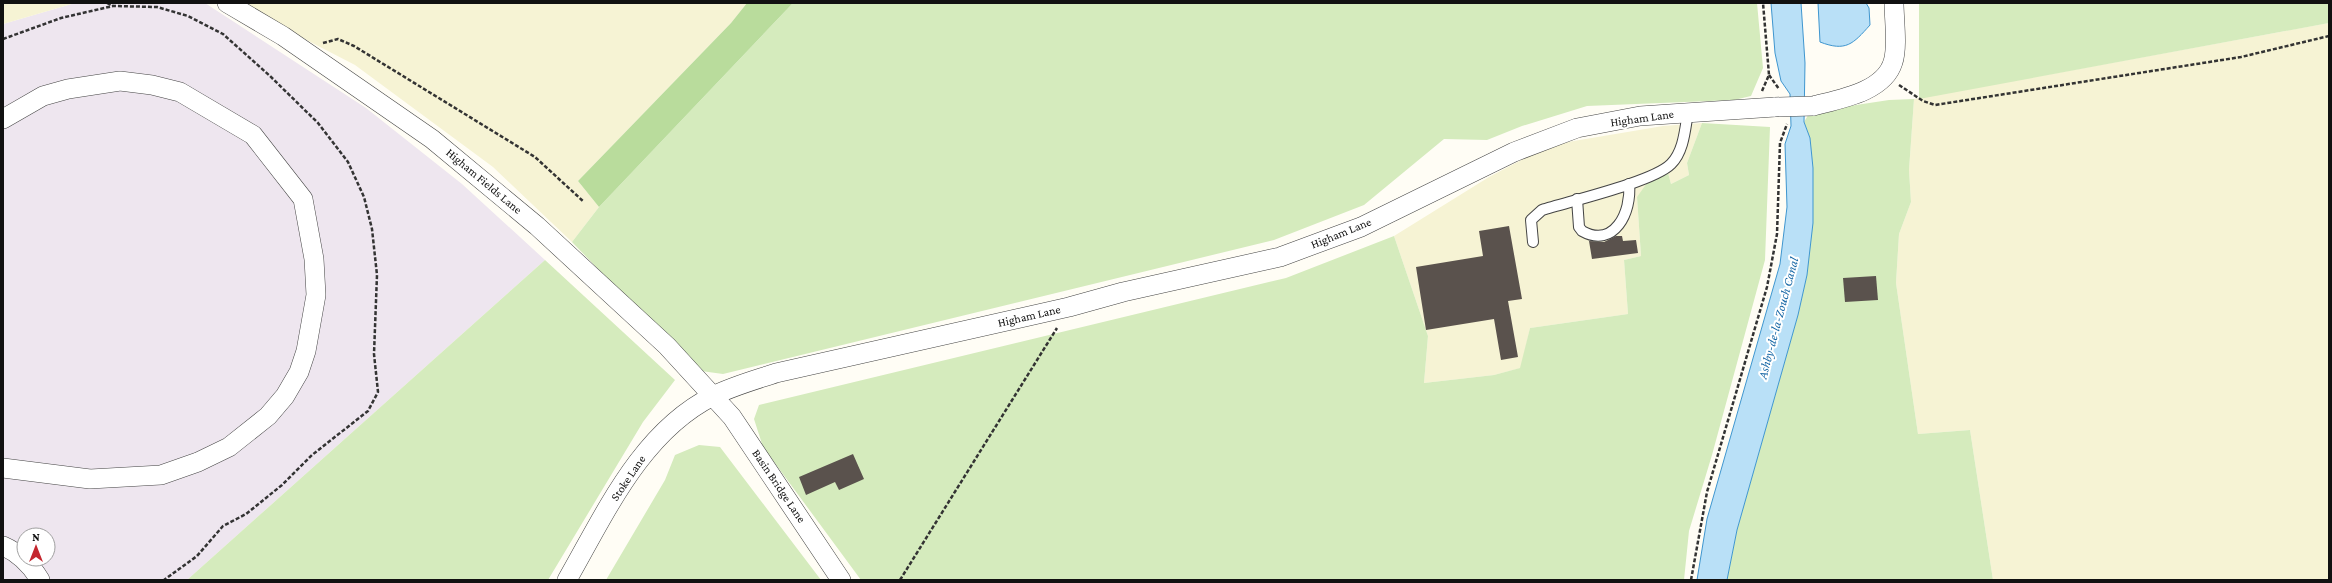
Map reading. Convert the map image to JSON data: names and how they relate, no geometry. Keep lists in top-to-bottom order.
{
  "streets": {
    "street": [
      "Higham Lane",
      "Higham Fields Lane",
      "Stoke Lane",
      "Basin Bridge Lane"
    ]
  },
  "crossings": [
    ["Higham Lane", "Higham Fields Lane"],
    ["Higham Lane", "Stoke Lane"],
    ["Higham Lane", "Basin Bridge Lane"],
    ["Higham Fields Lane", "Stoke Lane"],
    ["Higham Fields Lane", "Basin Bridge Lane"],
    ["Stoke Lane", "Basin Bridge Lane"]
  ],
  "water": ["Ashby-de-la-Zouch Canal"],
  "north": "top"
}
